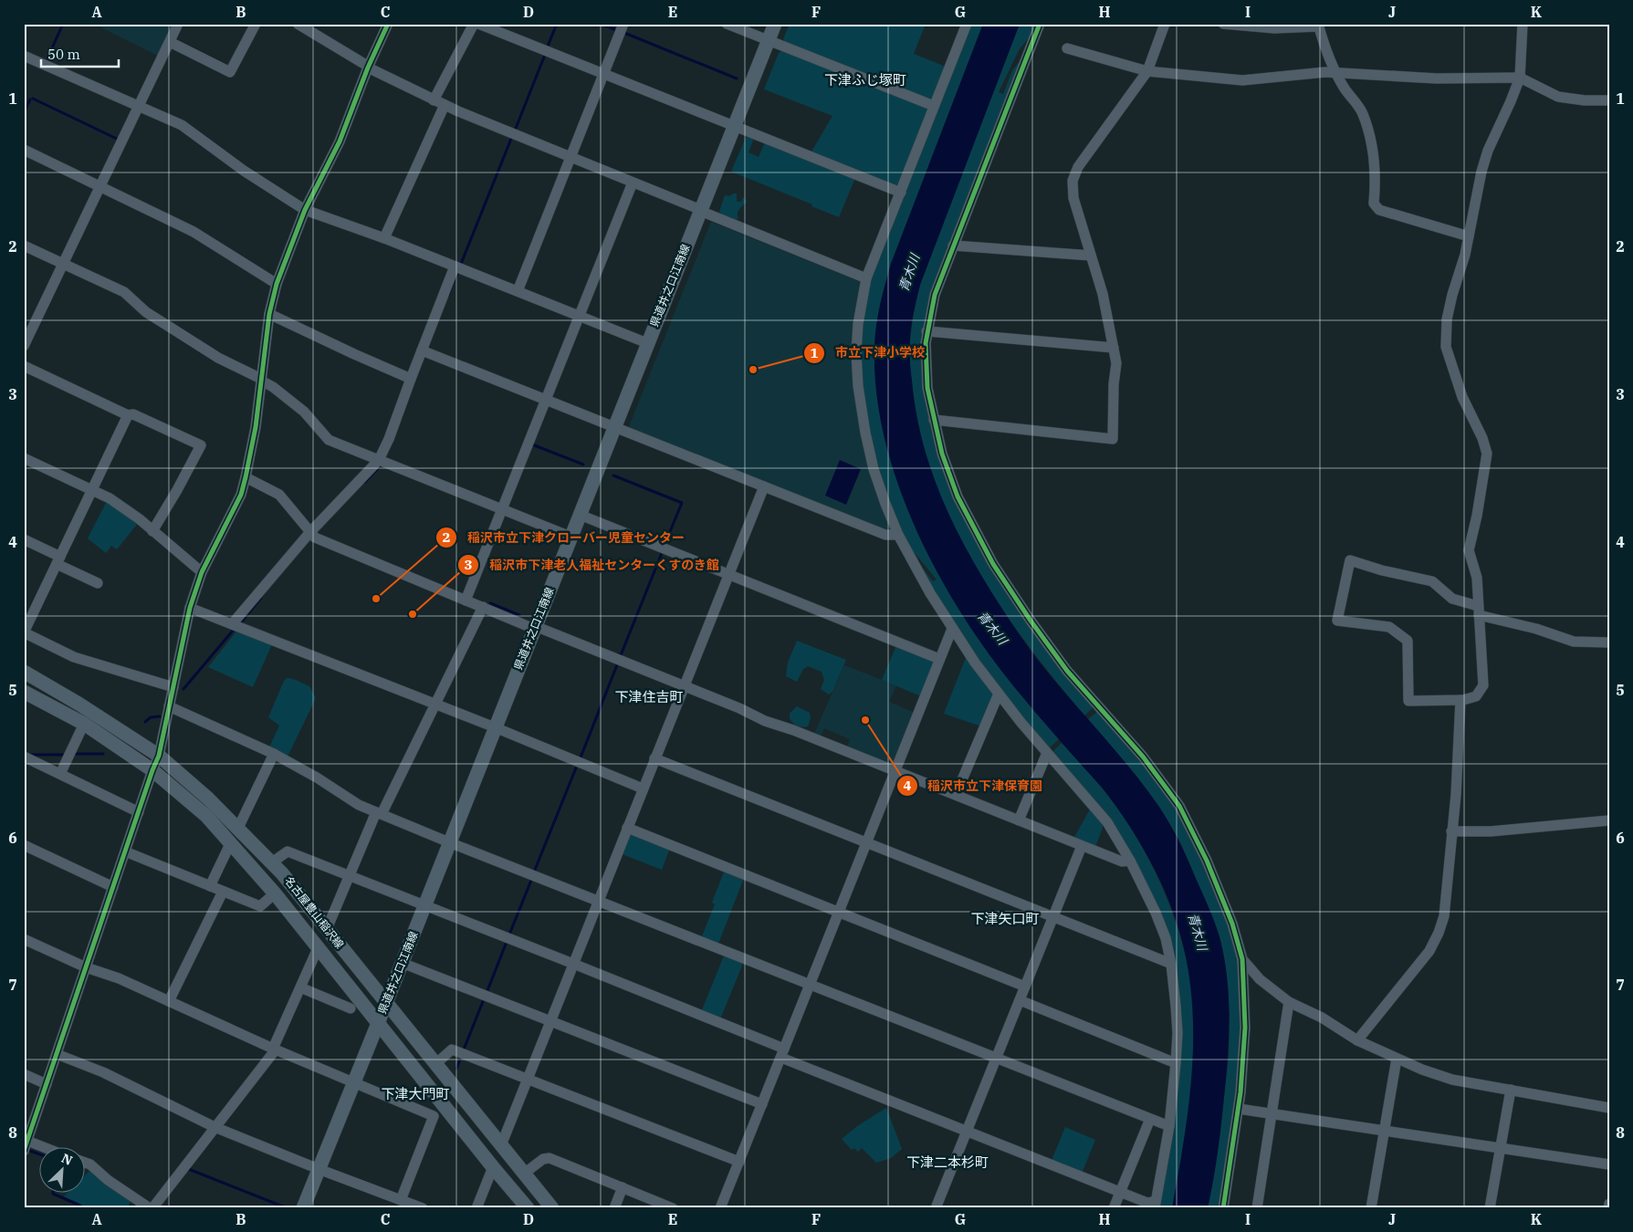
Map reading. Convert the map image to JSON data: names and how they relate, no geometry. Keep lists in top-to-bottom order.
{
  "streets": {
    "main road": ["県道井之口江南線", "名古屋豊山稲沢線"]
  },
  "crossings": [
    ["県道井之口江南線", "名古屋豊山稲沢線"]
  ],
  "districts": [
    "下津ふじ塚町",
    "下津住吉町",
    "下津矢口町",
    "下津大門町",
    "下津二本杉町"
  ],
  "water": ["青木川"],
  "places": [
    "市立下津小学校",
    "稲沢市立下津クローバー児童センター",
    "稲沢市下津老人福祉センターくすのき館",
    "稲沢市立下津保育園"
  ],
  "scale_bar": "50 m",
  "north": "top right",
  "grid": {
    "columns": [
      "A",
      "B",
      "C",
      "D",
      "E",
      "F",
      "G",
      "H",
      "I",
      "J",
      "K"
    ],
    "rows": [
      "1",
      "2",
      "3",
      "4",
      "5",
      "6",
      "7",
      "8"
    ]
  }
}
